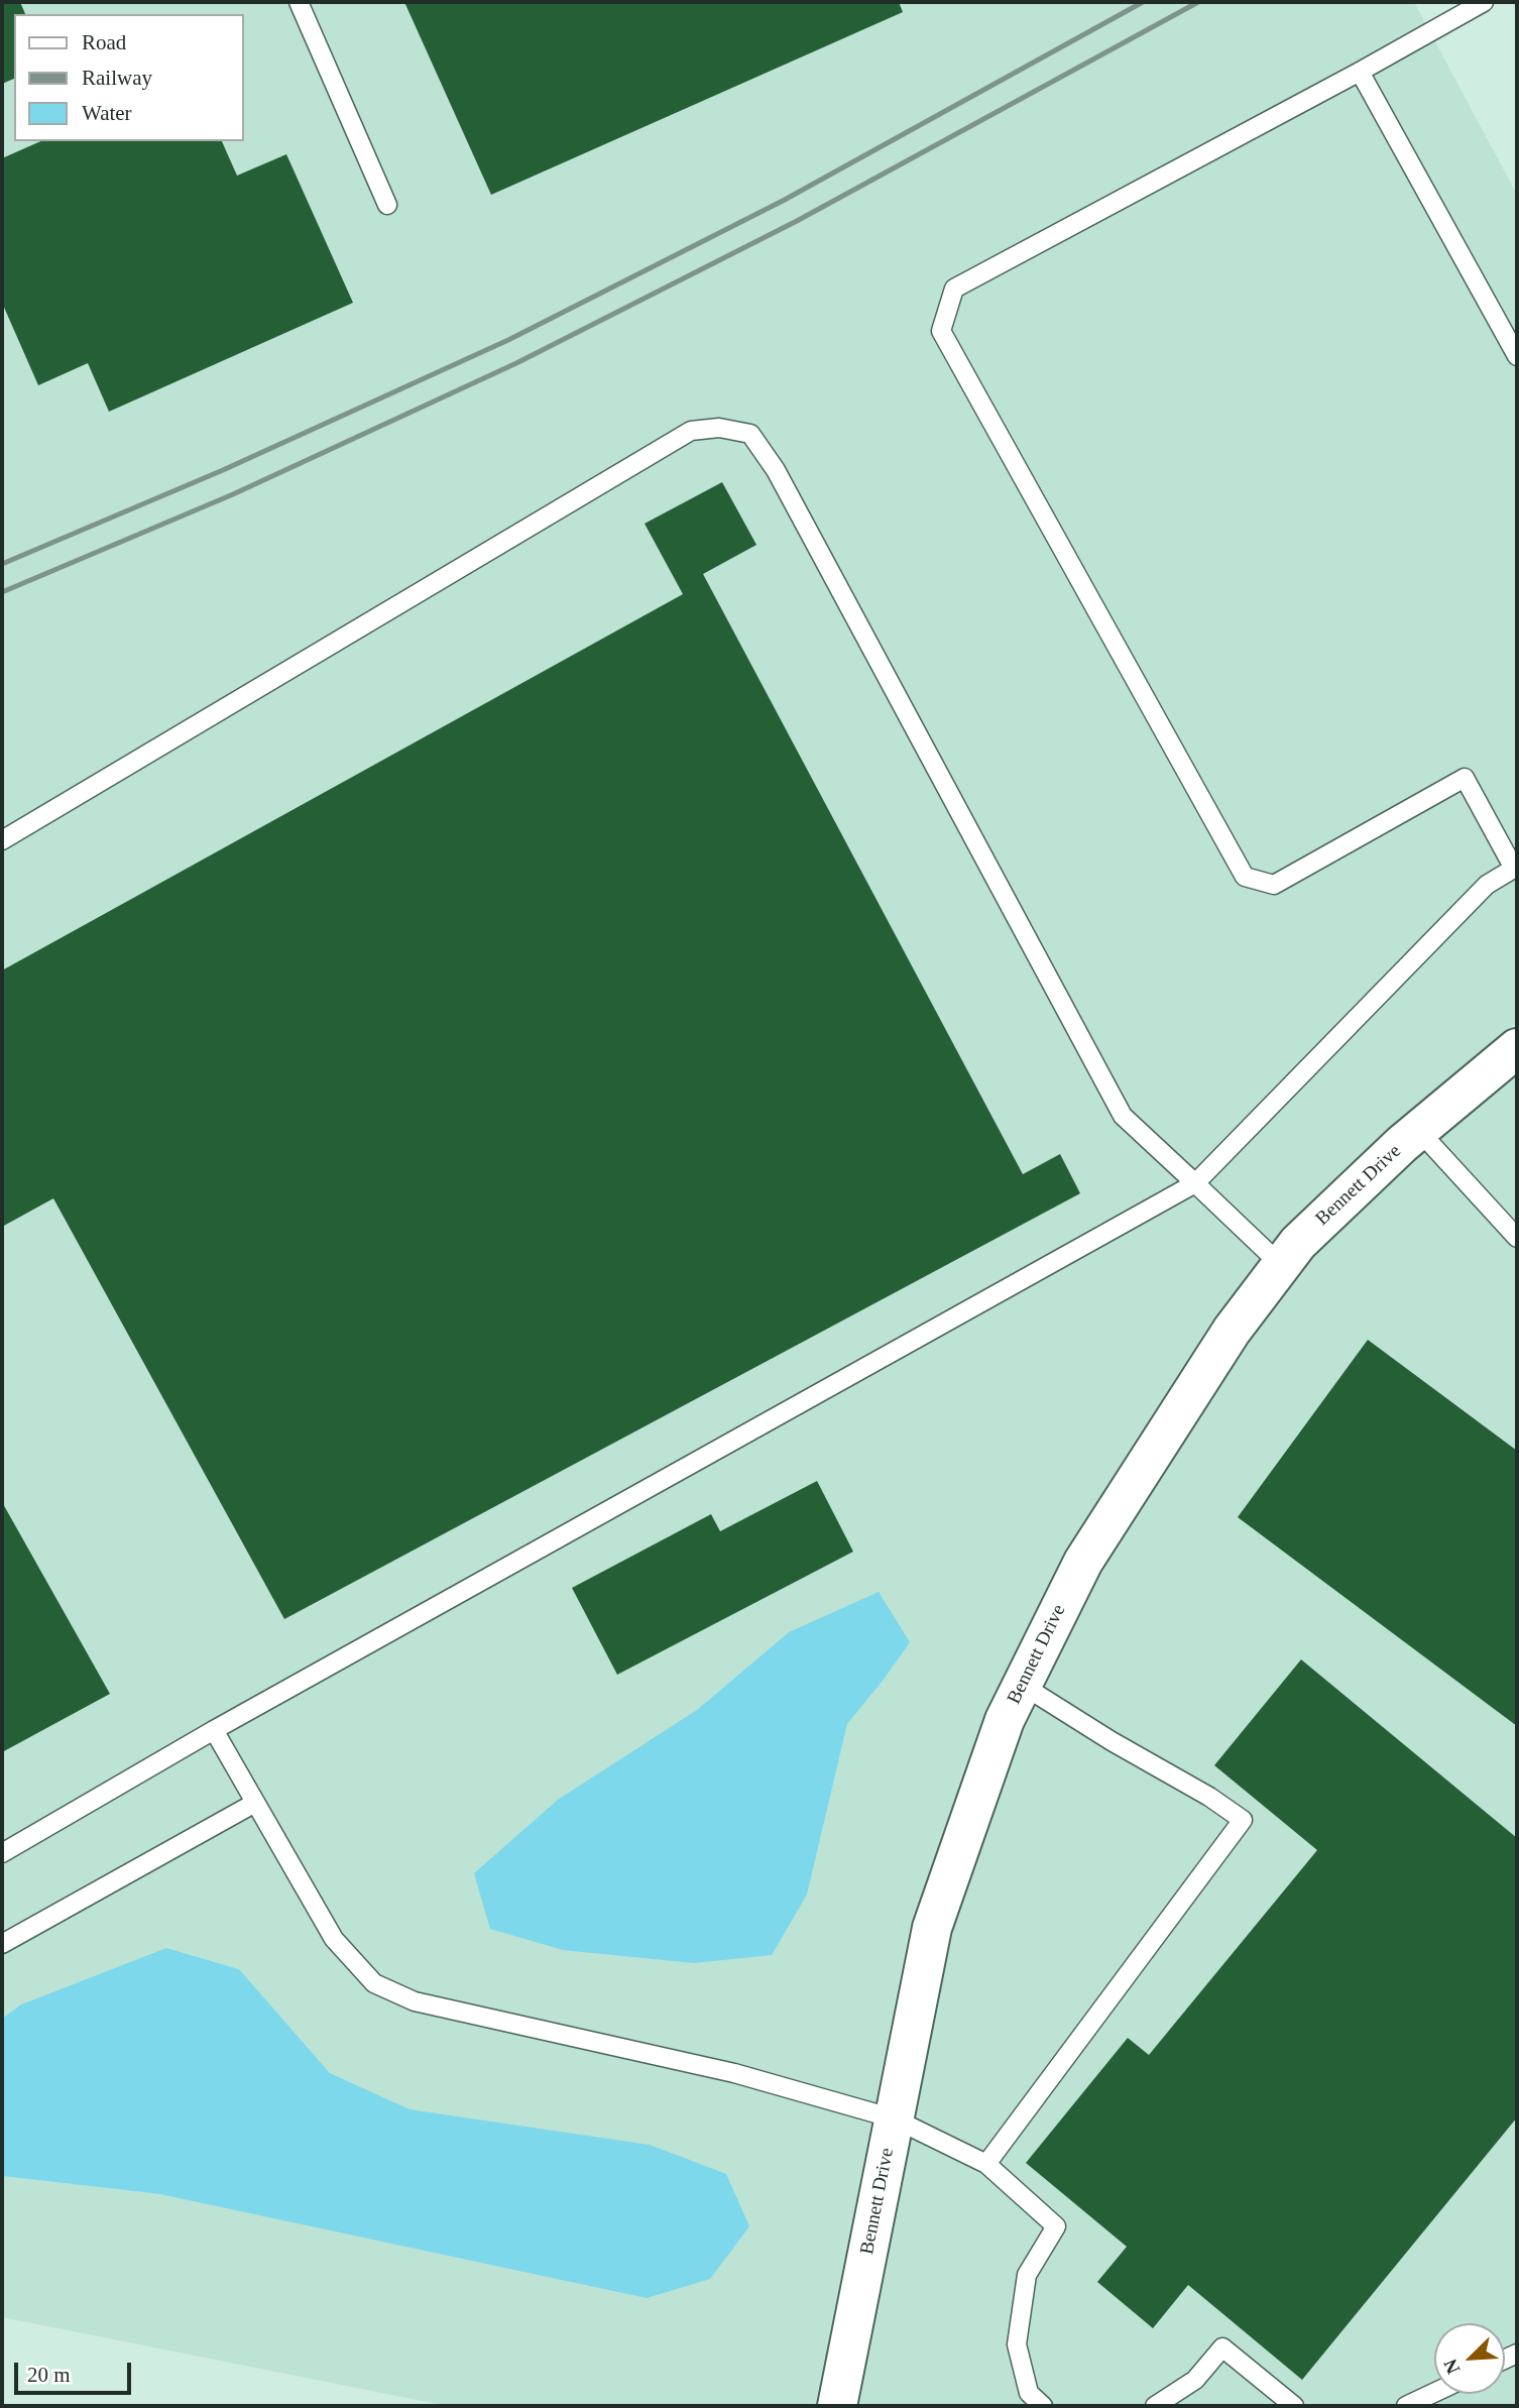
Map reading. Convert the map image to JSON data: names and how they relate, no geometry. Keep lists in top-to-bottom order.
{
  "streets": {
    "street": ["Bennett Drive"]
  },
  "legend": ["Road", "Railway", "Water"],
  "scale_bar": "20 m",
  "north": "bottom left"
}
